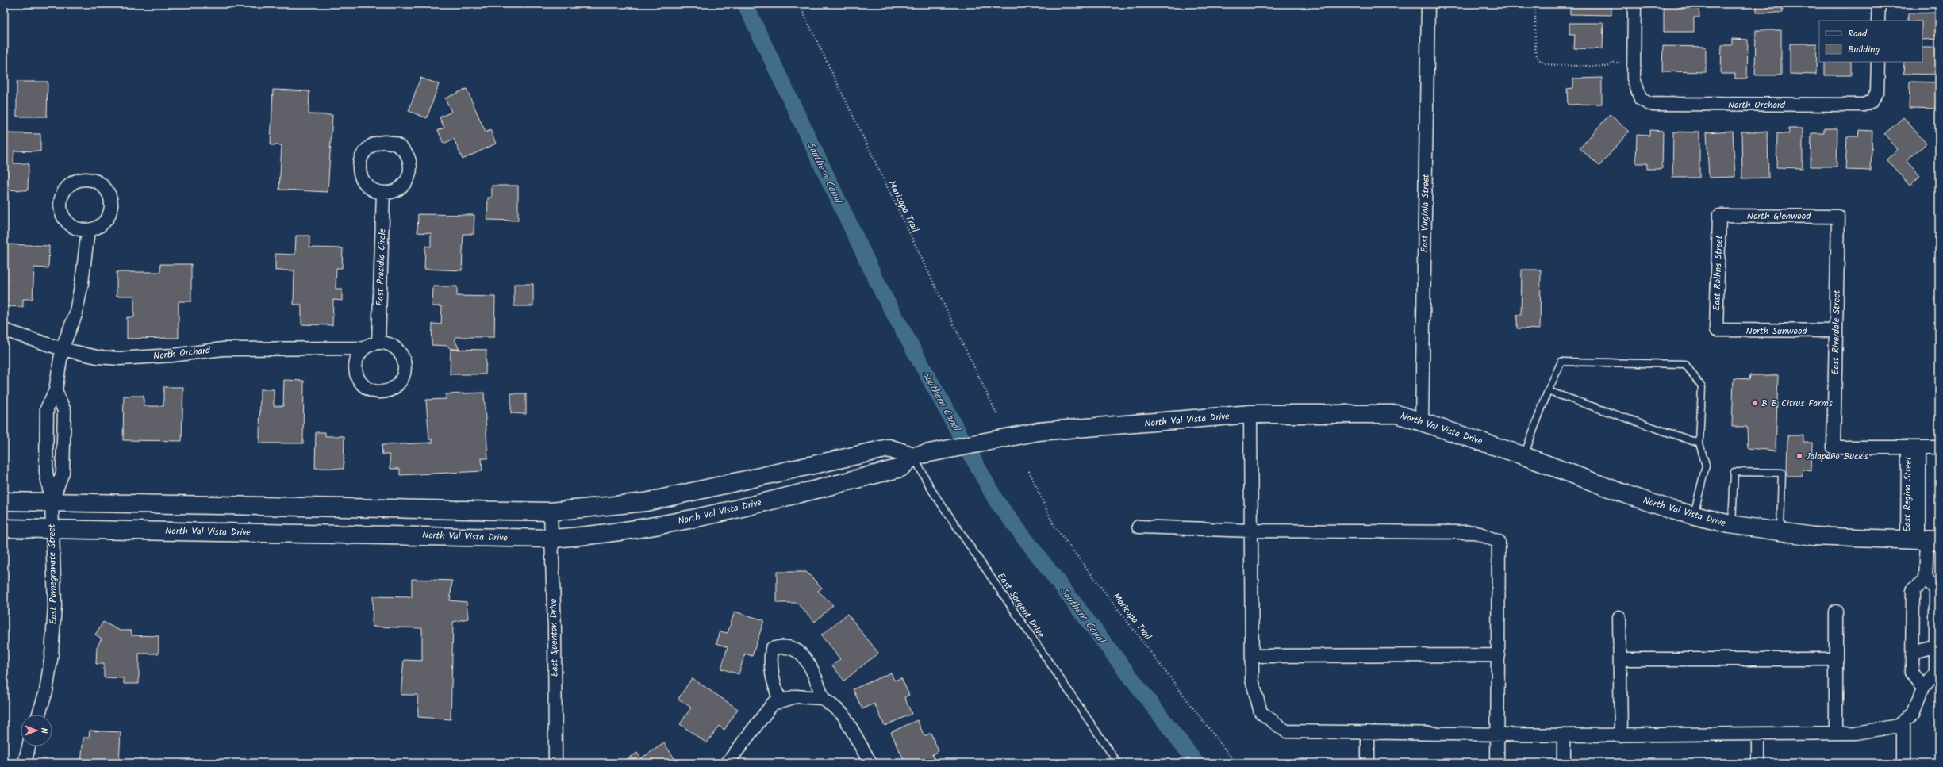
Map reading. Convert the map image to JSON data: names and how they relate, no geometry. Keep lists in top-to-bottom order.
{
  "streets": {
    "main road": ["North Val Vista Drive"],
    "street": [
      "North Orchard",
      "East Virginia Street",
      "North Glenwood",
      "East Presidio Circle",
      "East Rollins Street",
      "North Sunwood",
      "East Riverdale Street",
      "East Regina Street",
      "East Pomegranate Street",
      "East Quenton Drive"
    ],
    "lane": ["East Sargent Drive"],
    "path": ["Maricopa Trail"]
  },
  "crossings": [
    ["North Orchard", "East Presidio Circle"],
    ["East Virginia Street", "North Val Vista Drive"],
    ["North Glenwood", "East Rollins Street"],
    ["North Glenwood", "East Riverdale Street"],
    ["East Rollins Street", "North Sunwood"],
    ["North Sunwood", "East Riverdale Street"],
    ["East Riverdale Street", "East Regina Street"],
    ["North Val Vista Drive", "East Regina Street"],
    ["North Val Vista Drive", "East Pomegranate Street"],
    ["North Val Vista Drive", "East Sargent Drive"],
    ["North Val Vista Drive", "East Quenton Drive"]
  ],
  "water": ["Southern Canal"],
  "places": ["B B Citrus Farms", "Jalapeño Buck's"],
  "legend": ["Road", "Building"],
  "north": "right"
}
